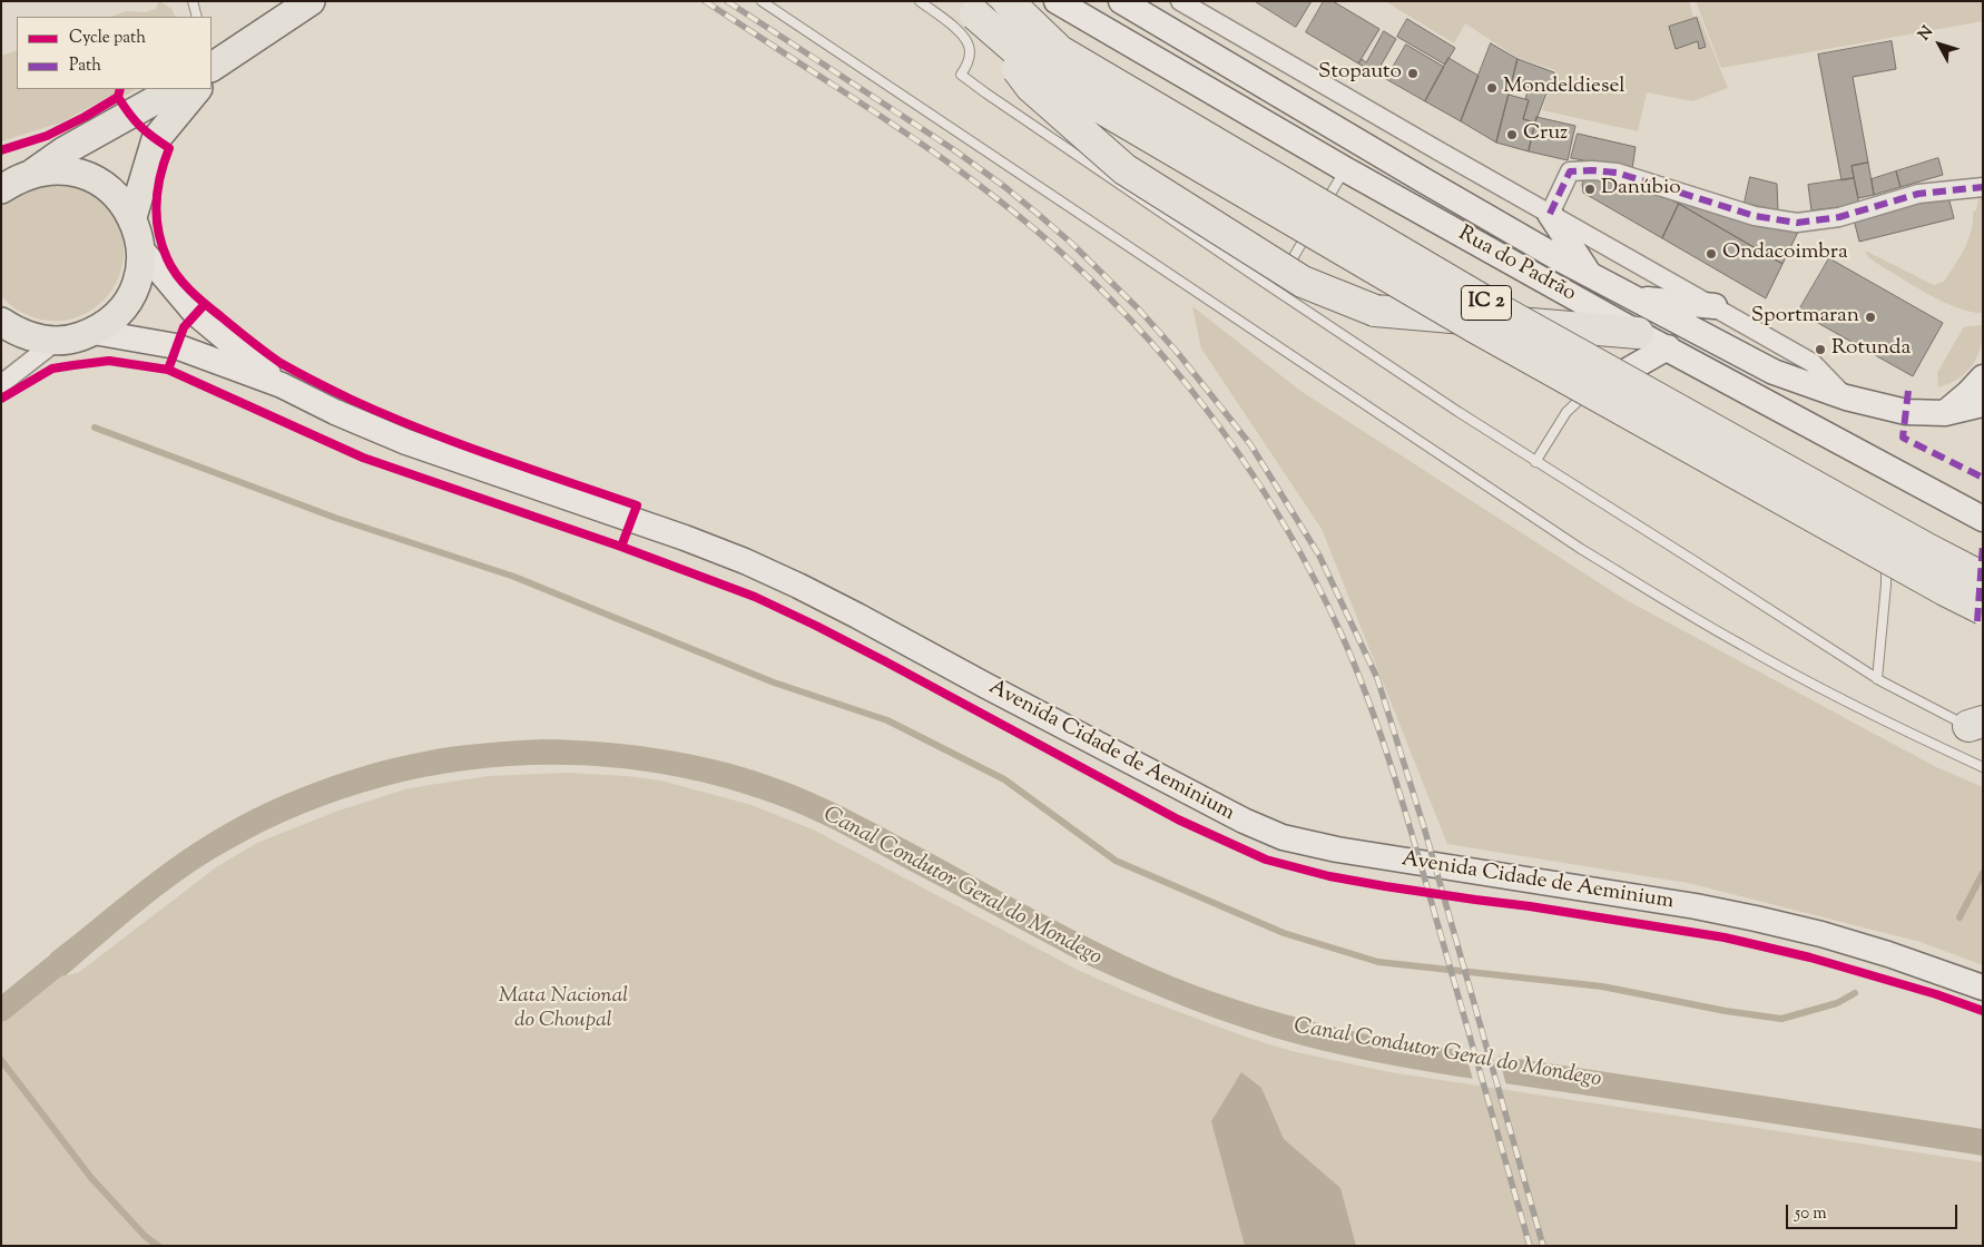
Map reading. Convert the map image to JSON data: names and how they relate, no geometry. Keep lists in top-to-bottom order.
{
  "streets": {
    "highway": ["IC 2"],
    "main road": ["Rua do Padrão", "Avenida Cidade de Aeminium"]
  },
  "water": ["Canal Condutor Geral do Mondego"],
  "parks": ["Mata Nacional do Choupal"],
  "places": [
    "Stopauto",
    "Mondeldiesel",
    "Cruz",
    "Danúbio",
    "Ondacoimbra",
    "Sportmaran",
    "Rotunda"
  ],
  "legend": ["Cycle path", "Path"],
  "scale_bar": "50 m",
  "north": "top left"
}
